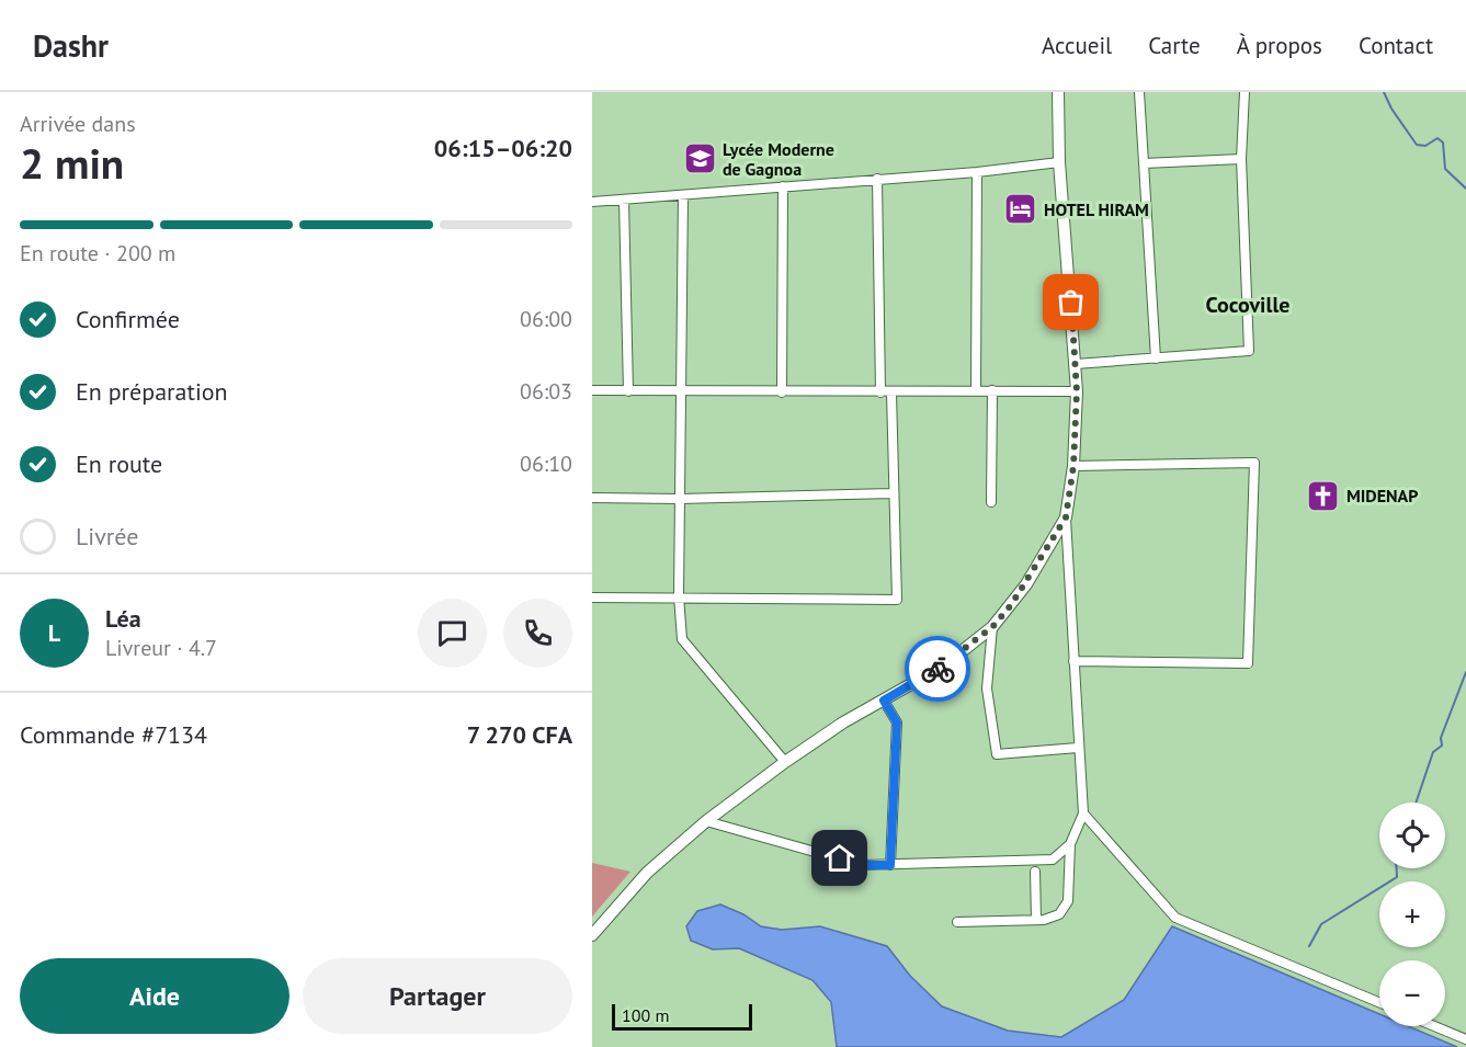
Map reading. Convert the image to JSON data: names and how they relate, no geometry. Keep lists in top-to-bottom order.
{
  "districts": ["Cocoville"],
  "places": {
    "school or university": ["Lycée Moderne de Gagnoa"],
    "hotel": ["HOTEL HIRAM"],
    "church": ["MIDENAP"]
  },
  "scale_bar": "100 m",
  "page": {
    "header": "Dashr",
    "nav": [
      "Accueil",
      "Carte",
      "À propos",
      "Contact"
    ],
    "heading": ["2 min", "Arrivée dans", "06:15–06:20"],
    "panel": [
      "Léa",
      "Livreur · 4.7",
      "Commande #7134",
      "7 270 CFA"
    ],
    "bar": "En route · 200 m",
    "list": [
      ["Confirmée", "06:00"],
      ["En préparation", "06:03"],
      ["En route", "06:10"],
      "Livrée"
    ],
    "round": "L",
    "map_buttons": ["+", "−"],
    "buttons": ["Aide", "Partager"],
    "scale": "100 m"
  }
}
